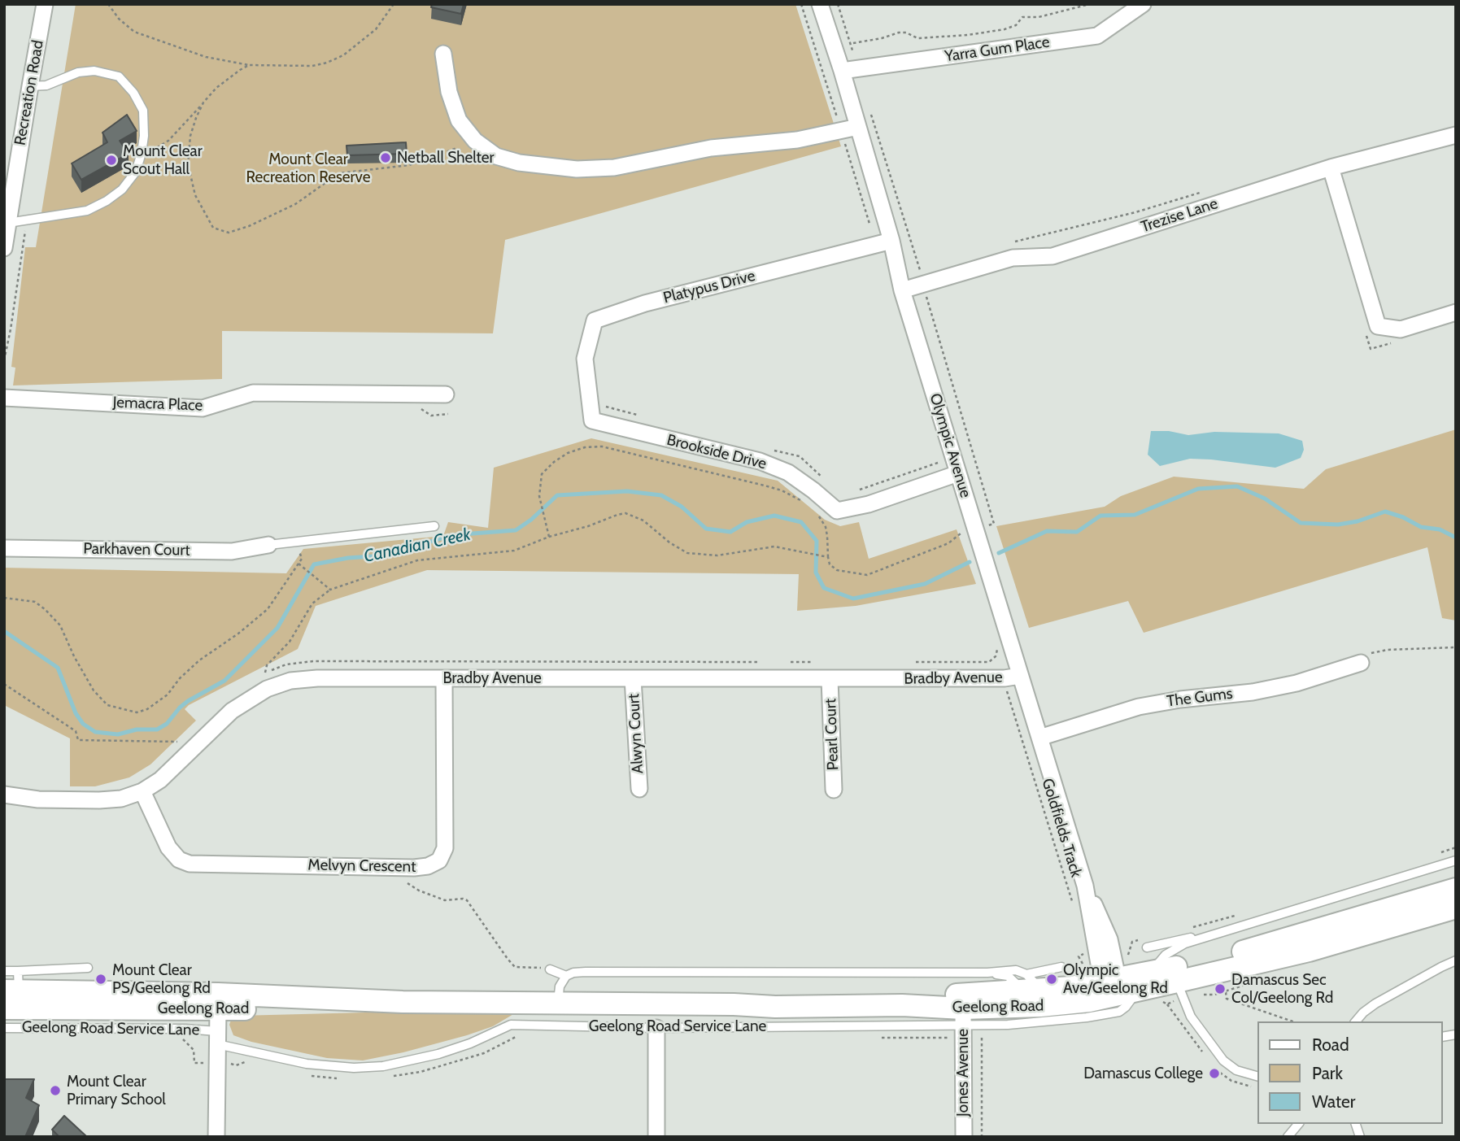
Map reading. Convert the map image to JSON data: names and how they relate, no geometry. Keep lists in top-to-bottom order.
{
  "streets": {
    "main road": ["Geelong Road"],
    "street": [
      "Yarra Gum Place",
      "Recreation Road",
      "Trezise Lane",
      "Platypus Drive",
      "Jemacra Place",
      "Olympic Avenue",
      "Brookside Drive",
      "Parkhaven Court",
      "Bradby Avenue",
      "The Gums",
      "Alwyn Court",
      "Pearl Court",
      "Melvyn Crescent",
      "Jones Avenue"
    ],
    "lane": ["Geelong Road Service Lane"],
    "path": ["Goldfields Track"]
  },
  "crossings": [
    ["Yarra Gum Place", "Olympic Avenue"],
    ["Trezise Lane", "Olympic Avenue"],
    ["Platypus Drive", "Olympic Avenue"],
    ["Platypus Drive", "Brookside Drive"],
    ["Olympic Avenue", "Brookside Drive"],
    ["Olympic Avenue", "Bradby Avenue"],
    ["Olympic Avenue", "The Gums"],
    ["Olympic Avenue", "Geelong Road"],
    ["Olympic Avenue", "Geelong Road Service Lane"],
    ["Bradby Avenue", "Alwyn Court"],
    ["Bradby Avenue", "Pearl Court"],
    ["Bradby Avenue", "Melvyn Crescent"],
    ["Geelong Road", "Geelong Road Service Lane"],
    ["Geelong Road", "Jones Avenue"],
    ["Geelong Road Service Lane", "Jones Avenue"]
  ],
  "water": ["Canadian Creek"],
  "parks": ["Mount Clear Recreation Reserve"],
  "places": [
    "Netball Shelter",
    "Mount Clear Scout Hall",
    "Mount Clear PS/Geelong Rd",
    "Olympic Ave/Geelong Rd",
    "Damascus Sec Col/Geelong Rd",
    "Damascus College",
    "Mount Clear Primary School"
  ],
  "legend": ["Road", "Park", "Water"]
}
